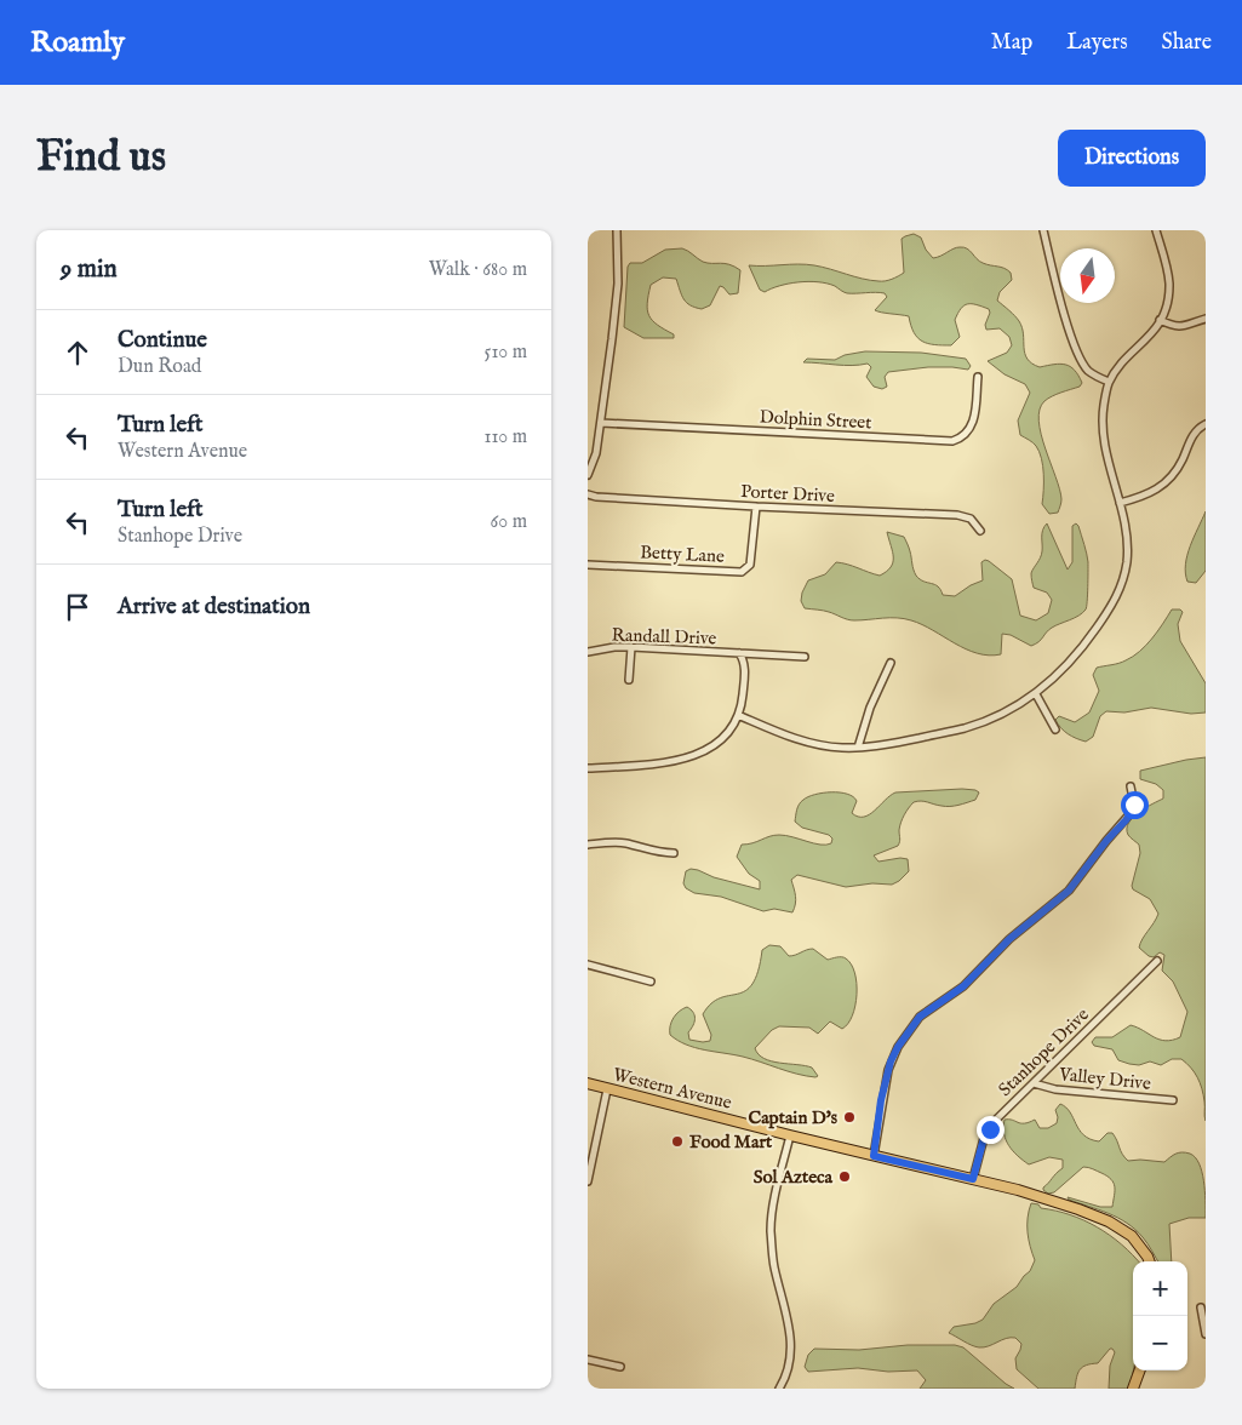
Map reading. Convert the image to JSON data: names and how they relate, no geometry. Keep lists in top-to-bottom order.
{
  "streets": {
    "main road": ["Western Avenue"],
    "street": [
      "Dolphin Street",
      "Porter Drive",
      "Betty Lane",
      "Randall Drive",
      "Stanhope Drive",
      "Valley Drive"
    ]
  },
  "crossings": [
    ["Porter Drive", "Betty Lane"],
    ["Stanhope Drive", "Valley Drive"],
    ["Stanhope Drive", "Western Avenue"]
  ],
  "places": ["Captain D's", "Food Mart", "Sol Azteca"],
  "north": "bottom",
  "page": {
    "header": "Roamly",
    "nav": ["Map", "Layers", "Share"],
    "buttons": "Directions",
    "title": "Find us",
    "heading": ["9 min", "Walk · 680 m"],
    "list": [
      ["Continue", "Dun Road", "510 m"],
      ["Turn left", "Western Avenue", "110 m"],
      ["Turn left", "Stanhope Drive", "60 m"],
      "Arrive at destination"
    ],
    "map_buttons": ["+", "−"]
  }
}
